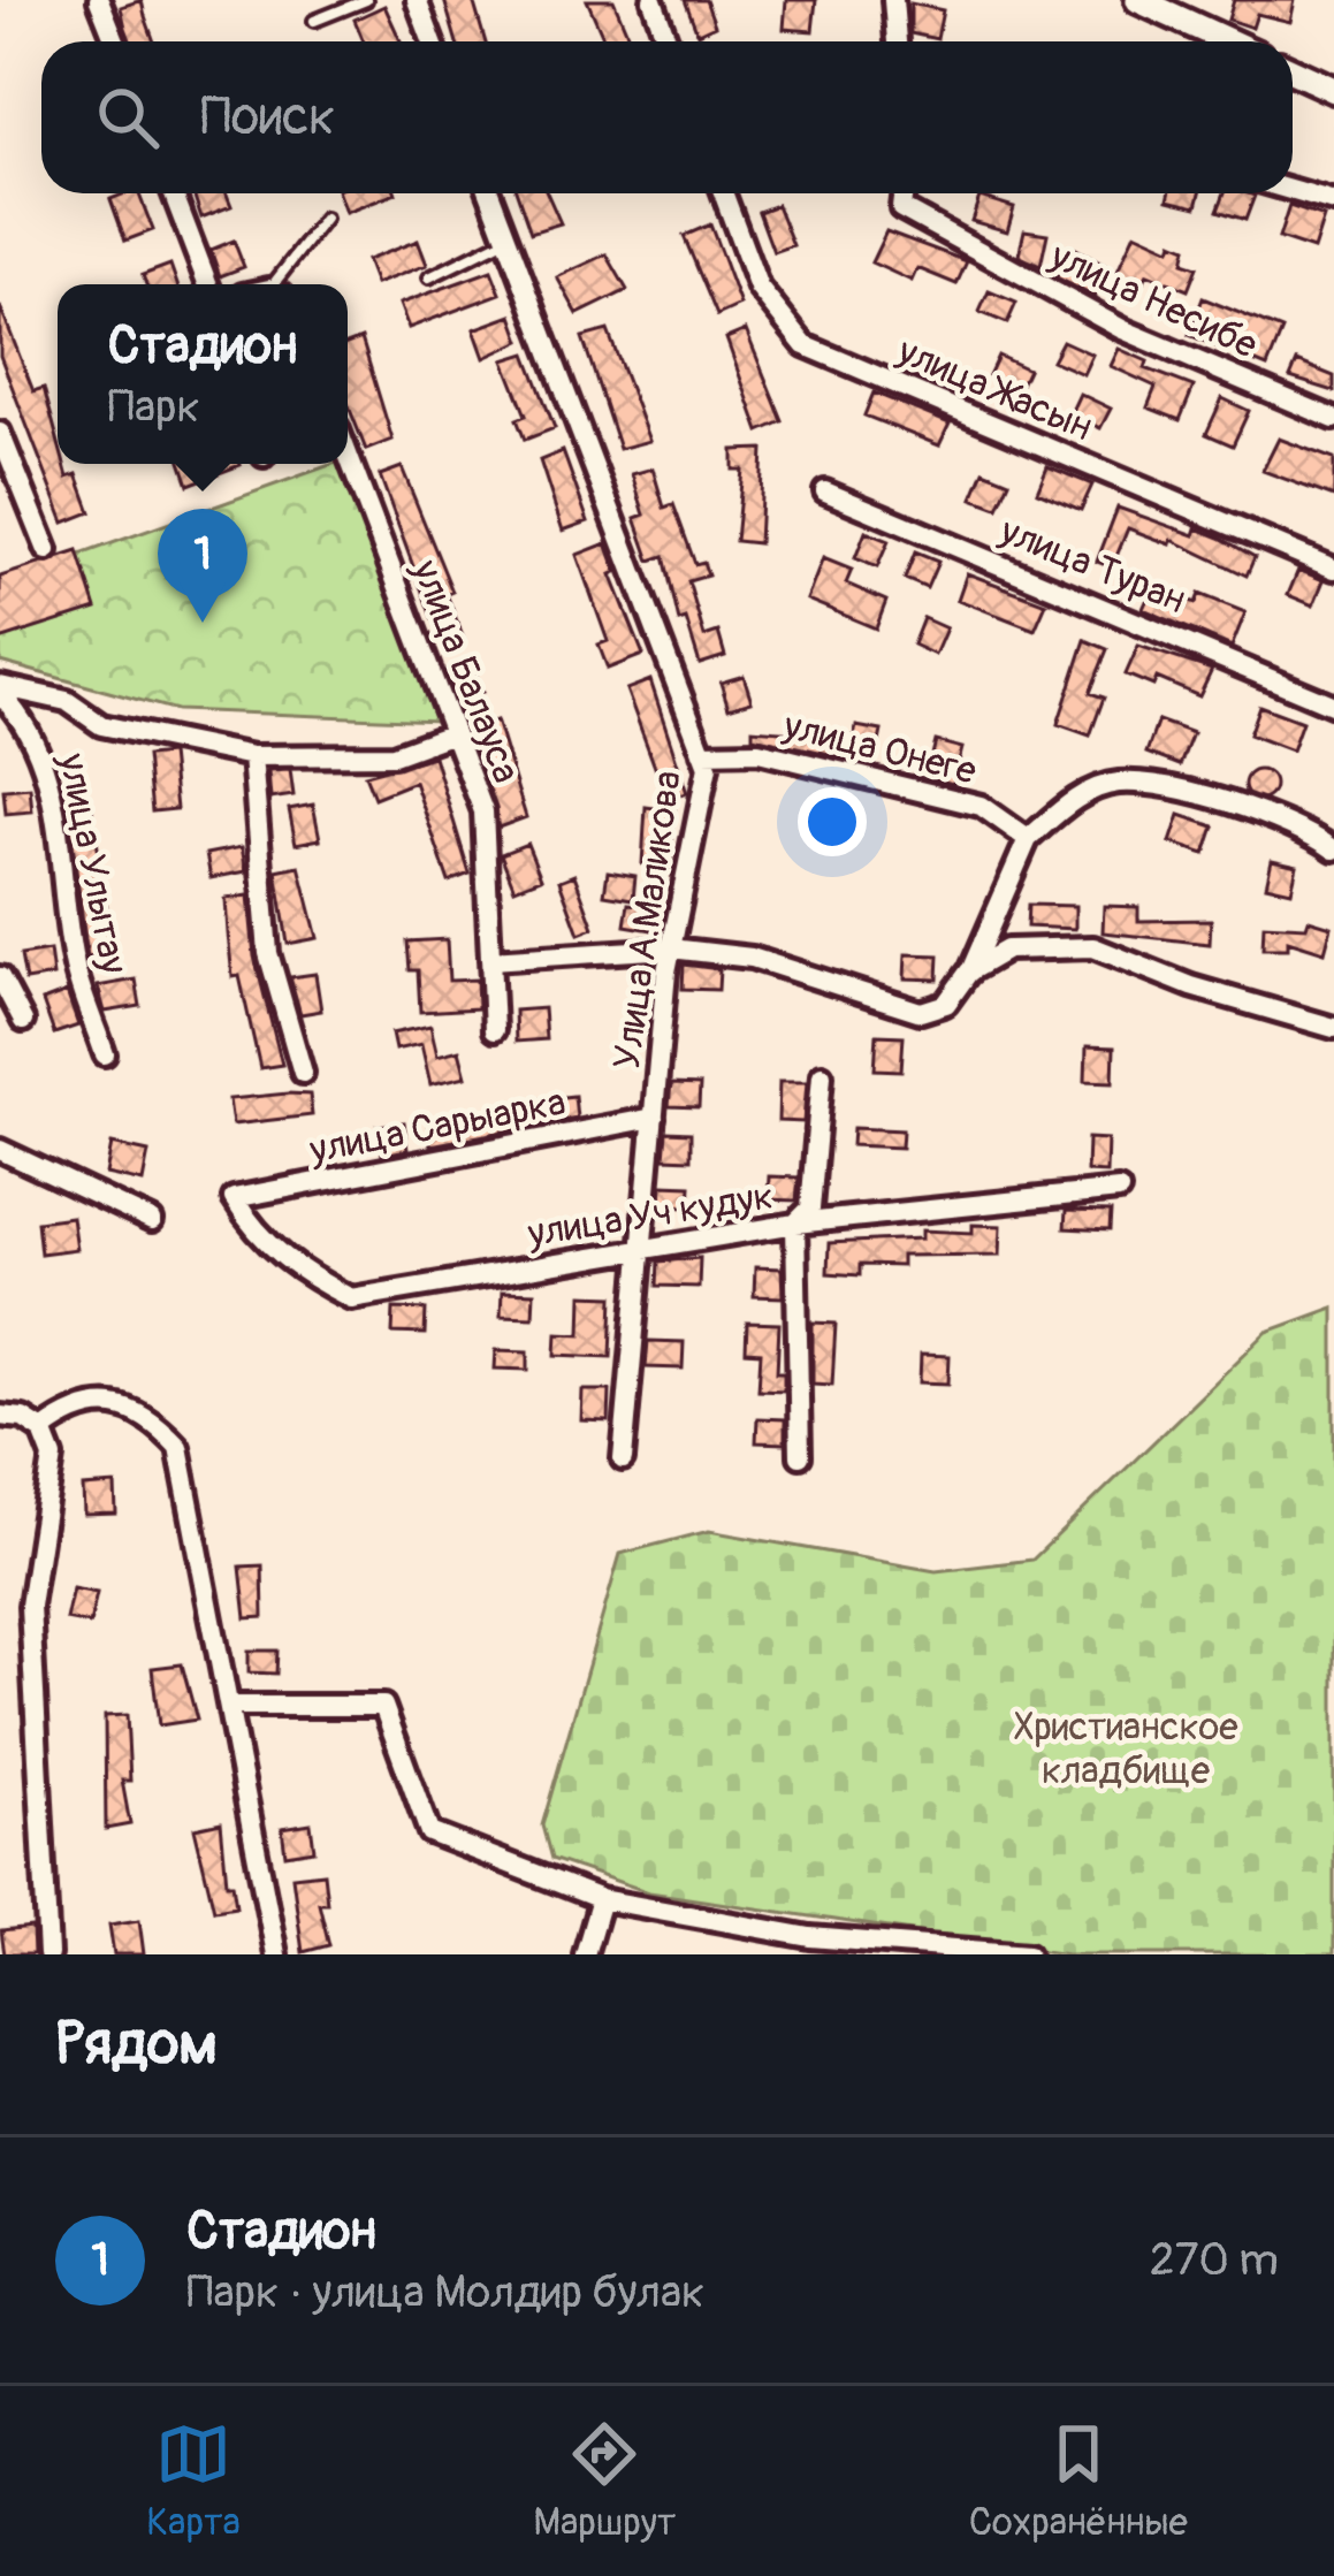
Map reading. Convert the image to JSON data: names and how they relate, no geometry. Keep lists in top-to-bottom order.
{
  "streets": {
    "street": [
      "улица Несибе",
      "улица Жасын",
      "улица Туран",
      "улица Балауса",
      "улица Онеге",
      "улица Улытау",
      "Улица А.Маликова",
      "улица Сарыарка",
      "улица Уч кудук"
    ]
  },
  "crossings": [
    ["улица Онеге", "Улица А.Маликова"],
    ["Улица А.Маликова", "улица Сарыарка"],
    ["Улица А.Маликова", "улица Уч кудук"],
    ["улица Сарыарка", "улица Уч кудук"]
  ],
  "parks": ["Христианское кладбище"],
  "page": {
    "search": "Поиск",
    "popup": ["Стадион", "Парк"],
    "pins": "1",
    "heading": "Рядом",
    "list": [
      {
        "mark": "1",
        "name": "Стадион",
        "note": "Парк · улица Молдир булак",
        "value": "270 m"
      }
    ],
    "nav": ["Карта", "Маршрут", "Сохранённые"]
  }
}
